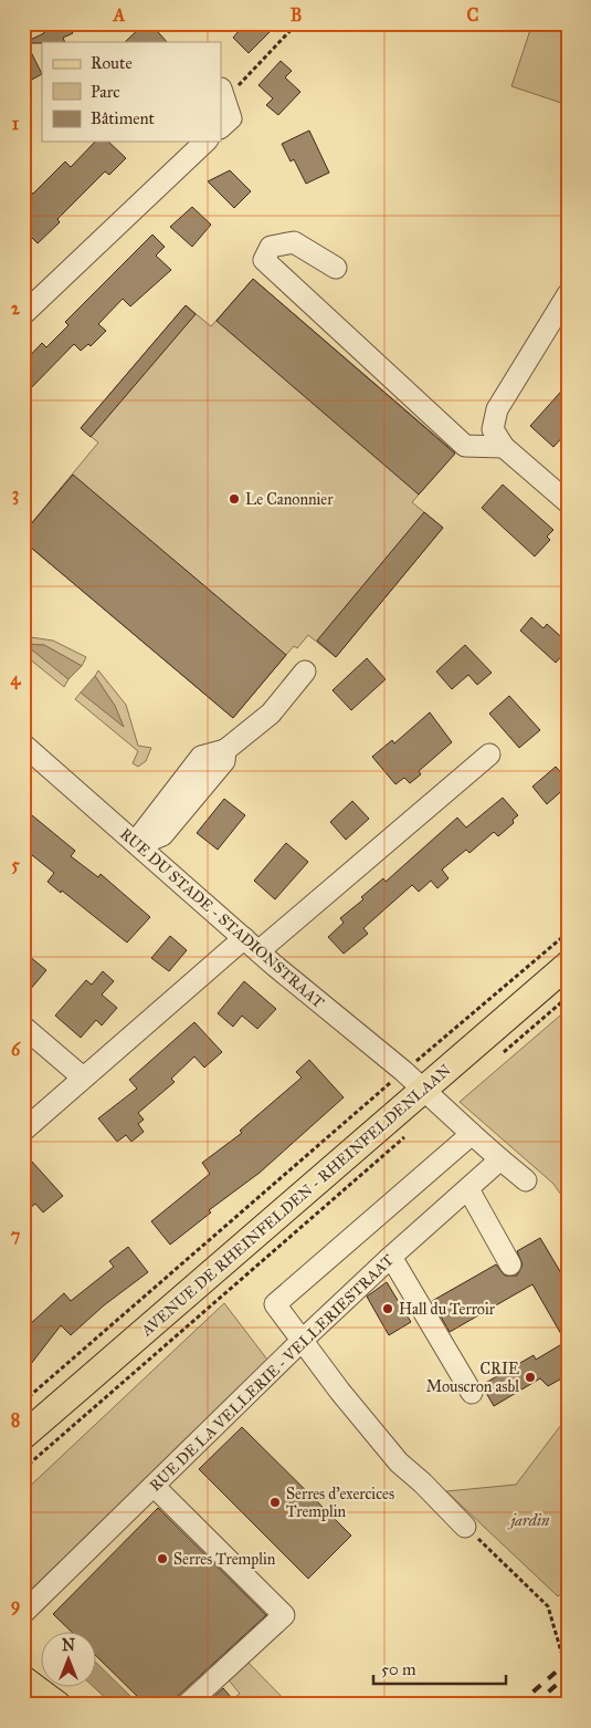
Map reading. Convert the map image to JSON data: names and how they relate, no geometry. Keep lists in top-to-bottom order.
{
  "streets": {
    "main road": ["AVENUE DE RHEINFELDEN - RHEINFELDENLAAN"],
    "street": ["RUE DU STADE - STADIONSTRAAT", "RUE DE LA VELLERIE - VELLERIESTRAAT"]
  },
  "crossings": [
    ["RUE DU STADE - STADIONSTRAAT", "AVENUE DE RHEINFELDEN - RHEINFELDENLAAN"],
    ["RUE DU STADE - STADIONSTRAAT", "RUE DE LA VELLERIE - VELLERIESTRAAT"]
  ],
  "parks": ["jardin"],
  "places": [
    "Le Canonnier",
    "Hall du Terroir",
    "CRIE Mouscron asbl",
    "Serres d'exercices Tremplin",
    "Serres Tremplin"
  ],
  "legend": ["Route", "Parc", "Bâtiment"],
  "scale_bar": "50 m",
  "north": "top",
  "grid": {
    "columns": ["A", "B", "C"],
    "rows": [
      "1",
      "2",
      "3",
      "4",
      "5",
      "6",
      "7",
      "8",
      "9"
    ]
  }
}
